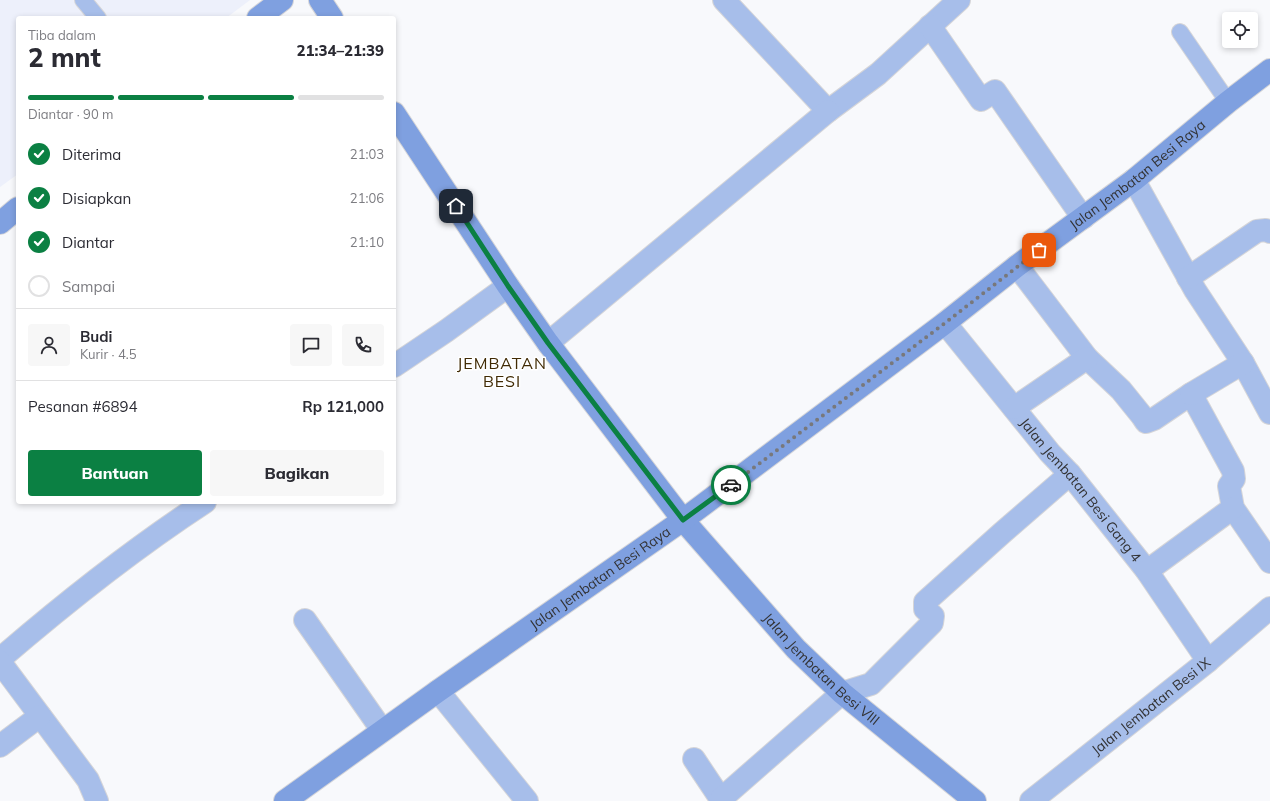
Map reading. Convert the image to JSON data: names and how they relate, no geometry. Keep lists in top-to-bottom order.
{
  "streets": {
    "street": [
      "Jalan Jembatan Besi Raya",
      "Jalan Jembatan Besi Gang 4",
      "Jalan Jembatan Besi VIII",
      "Jalan Jembatan Besi IX"
    ]
  },
  "crossings": [
    ["Jalan Jembatan Besi Raya", "Jalan Jembatan Besi Gang 4"],
    ["Jalan Jembatan Besi Raya", "Jalan Jembatan Besi VIII"],
    ["Jalan Jembatan Besi Gang 4", "Jalan Jembatan Besi IX"]
  ],
  "districts": ["JEMBATAN BESI"],
  "page": {
    "heading": ["2 mnt", "Tiba dalam", "21:34–21:39"],
    "panel": [
      "Budi",
      "Kurir · 4.5",
      "Pesanan #6894",
      "Rp 121,000"
    ],
    "bar": "Diantar · 90 m",
    "list": [
      ["Diterima", "21:03"],
      ["Disiapkan", "21:06"],
      ["Diantar", "21:10"],
      "Sampai"
    ],
    "buttons": ["Bantuan", "Bagikan"]
  }
}
